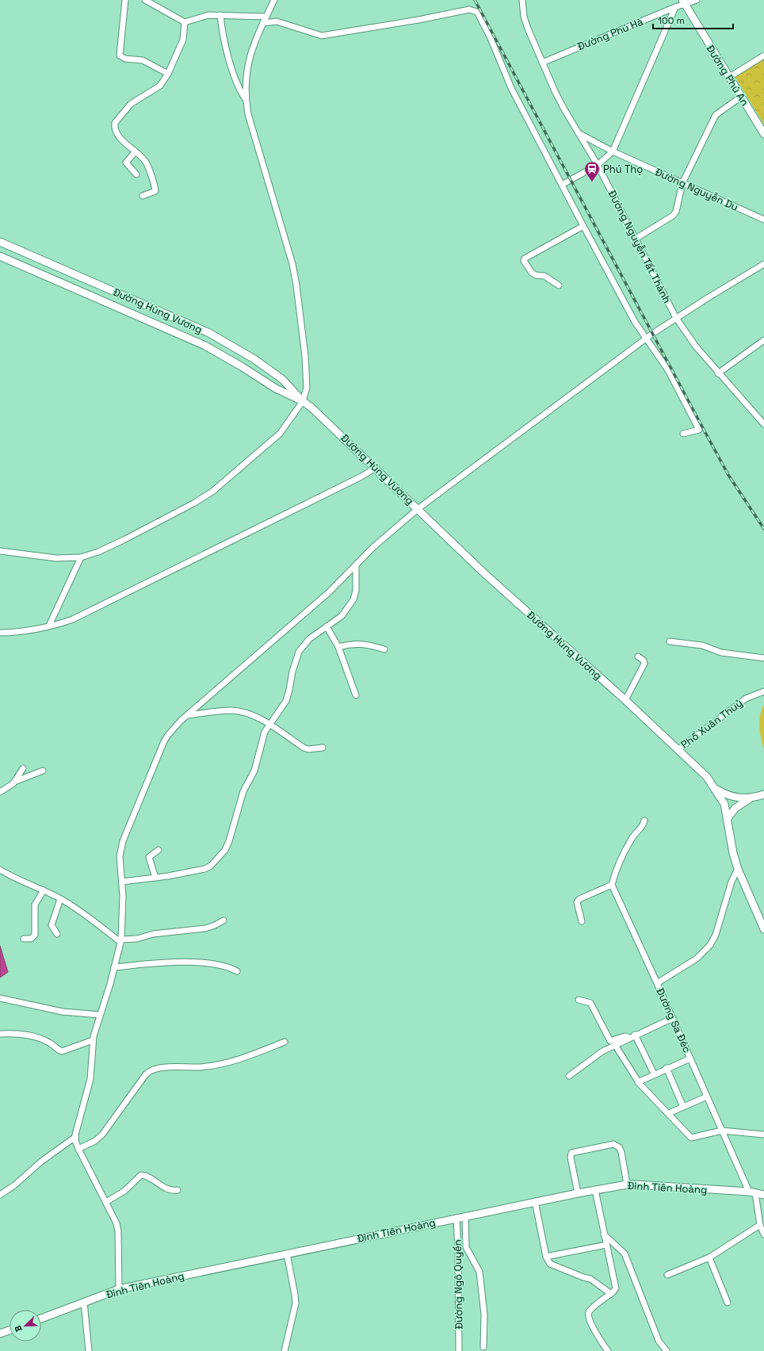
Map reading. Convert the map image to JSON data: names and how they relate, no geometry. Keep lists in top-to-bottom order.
{
  "streets": {
    "main road": ["Đường Phú An", "Đường Hùng Vương", "Đinh Tiên Hoàng"],
    "street": [
      "Đường Phú Hà",
      "Đường Nguyễn Du",
      "Đường Nguyễn Tất Thành",
      "Phố Xuân Thuỷ",
      "Đường Sa Đéc",
      "Đường Ngô Quyền"
    ]
  },
  "crossings": [
    ["Đường Phú Hà", "Đường Phú An"],
    ["Đường Phú Hà", "Đường Nguyễn Tất Thành"],
    ["Đường Nguyễn Du", "Đường Nguyễn Tất Thành"],
    ["Đường Hùng Vương", "Phố Xuân Thuỷ"],
    ["Đường Hùng Vương", "Đường Sa Đéc"],
    ["Đường Sa Đéc", "Đinh Tiên Hoàng"],
    ["Đinh Tiên Hoàng", "Đường Ngô Quyền"]
  ],
  "places": {
    "station": ["Phú Thọ"]
  },
  "scale_bar": "100 m",
  "north": "bottom left"
}
